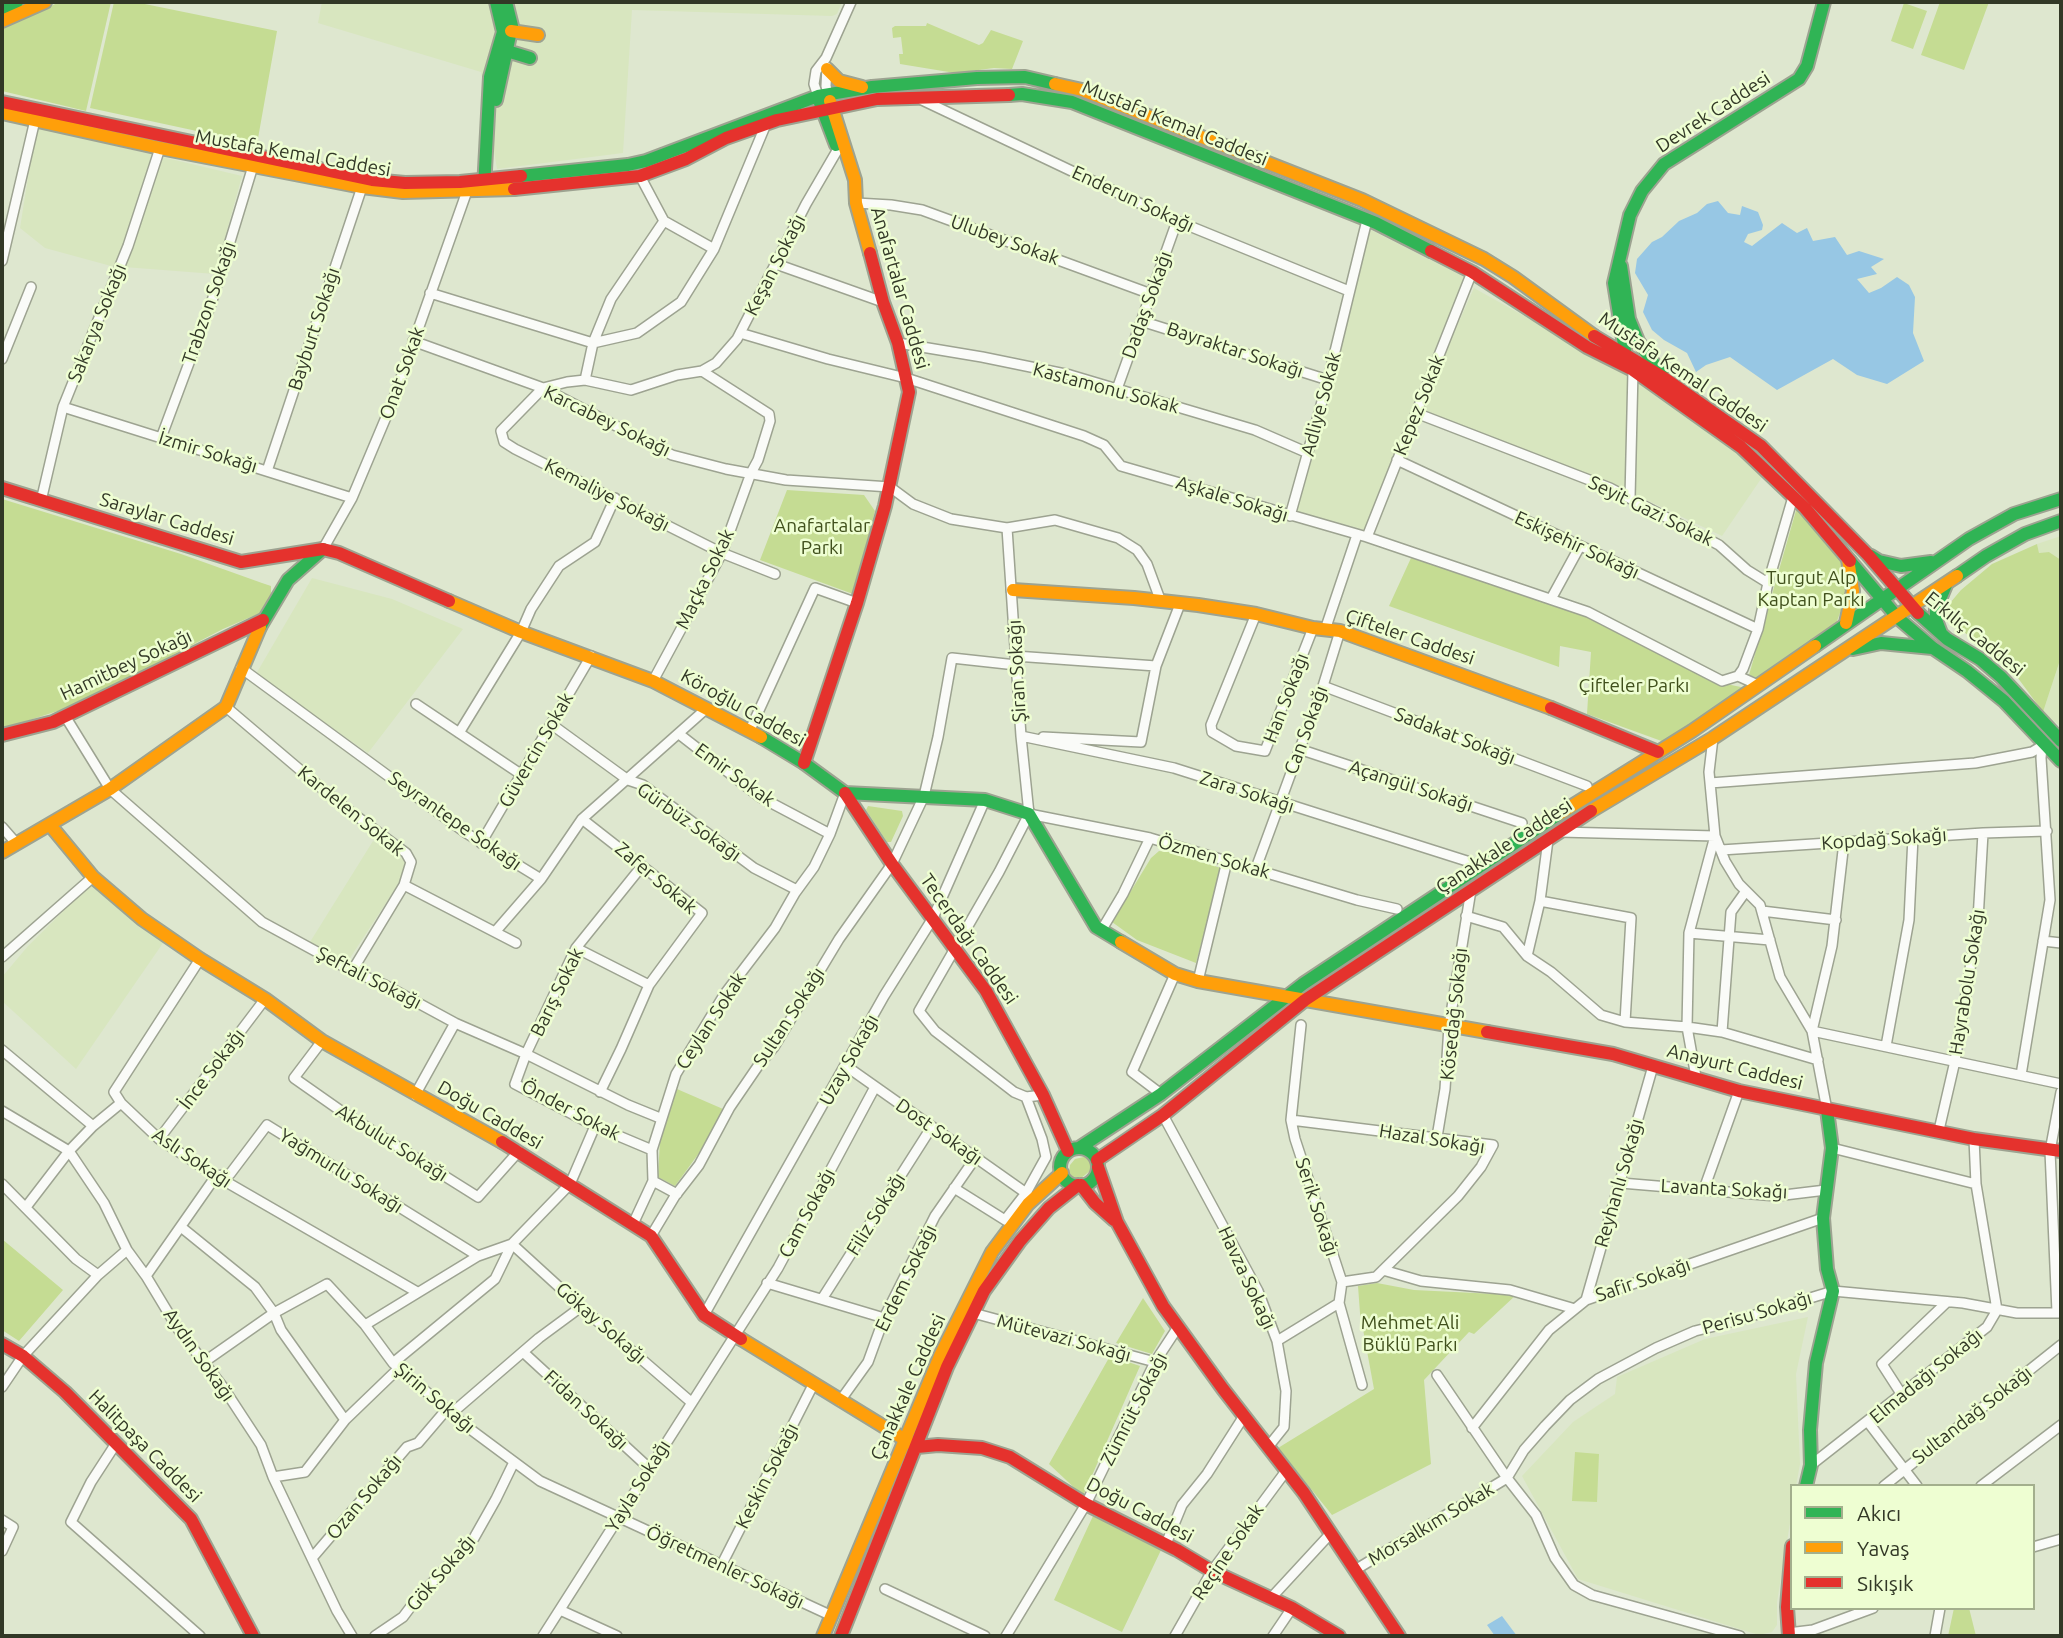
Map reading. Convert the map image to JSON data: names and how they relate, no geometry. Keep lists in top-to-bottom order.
{
  "streets": {
    "street": [
      "Devrek Caddesi",
      "Mustafa Kemal Caddesi",
      "Enderun Sokağı",
      "Ulubey Sokak",
      "Keşan Sokağı",
      "Anafartalar Caddesi",
      "Trabzon Sokağı",
      "Dadaş Sokağı",
      "Sakarya Sokağı",
      "Bayburt Sokağı",
      "Bayraktar Sokağı",
      "Onat Sokak",
      "Kastamonu Sokak",
      "Adliye Sokak",
      "Kepez Sokak",
      "Karcabey Sokağı",
      "İzmir Sokağı",
      "Kemaliye Sokağı",
      "Aşkale Sokağı",
      "Seyit Gazi Sokak",
      "Saraylar Caddesi",
      "Eskişehir Sokağı",
      "Maçka Sokak",
      "Erkılıç Caddesi",
      "Çifteler Caddesi",
      "Hamitbey Sokağı",
      "Şiran Sokağı",
      "Han Sokağı",
      "Köroğlu Caddesi",
      "Can Sokağı",
      "Sadakat Sokağı",
      "Güvercin Sokak",
      "Emir Sokak",
      "Açangül Sokağı",
      "Zara Sokağı",
      "Kardelen Sokak",
      "Seyrantepe Sokağı",
      "Gürbüz Sokağı",
      "Kopdağ Sokağı",
      "Çanakkale Caddesi",
      "Özmen Sokak",
      "Zafer Sokak",
      "Tecerdağı Caddesi",
      "Şeftali Sokağı",
      "Hayrabolu Sokağı",
      "Barış Sokak",
      "Kösedağ Sokağı",
      "Sultan Sokağı",
      "Ceylan Sokak",
      "Uzay Sokağı",
      "Anayurt Caddesi",
      "İnce Sokağı",
      "Önder Sokak",
      "Doğu Caddesi",
      "Dost Sokağı",
      "Hazal Sokağı",
      "Akbulut Sokağı",
      "Aslı Sokağı",
      "Yağmurlu Sokağı",
      "Reyhanlı Sokağı",
      "Lavanta Sokağı",
      "Serik Sokağı",
      "Cam Sokağı",
      "Filiz Sokağı",
      "Erdem Sokağı",
      "Havza Sokağı",
      "Safir Sokağı",
      "Perisu Sokağı",
      "Gökay Sokağı",
      "Mütevazi Sokağı",
      "Aydın Sokağı",
      "Elmadağı Sokağı",
      "Şirin Sokağı",
      "Zümrüt Sokağı",
      "Fidan Sokağı",
      "Sultandağ Sokağı",
      "Halitpaşa Caddesi",
      "Keskin Sokağı",
      "Yayla Sokağı",
      "Ozan Sokağı",
      "Morsalkım Sokak",
      "Reçine Sokak",
      "Öğretmenler Sokağı",
      "Gök Sokağı"
    ]
  },
  "crossings": [
    ["Devrek Caddesi", "Mustafa Kemal Caddesi"],
    ["Mustafa Kemal Caddesi", "Enderun Sokağı"],
    ["Mustafa Kemal Caddesi", "Anafartalar Caddesi"],
    ["Mustafa Kemal Caddesi", "Trabzon Sokağı"],
    ["Mustafa Kemal Caddesi", "Sakarya Sokağı"],
    ["Mustafa Kemal Caddesi", "Bayburt Sokağı"],
    ["Mustafa Kemal Caddesi", "Onat Sokak"],
    ["Mustafa Kemal Caddesi", "Adliye Sokak"],
    ["Mustafa Kemal Caddesi", "Kepez Sokak"],
    ["Mustafa Kemal Caddesi", "Erkılıç Caddesi"],
    ["Mustafa Kemal Caddesi", "Çanakkale Caddesi"],
    ["Enderun Sokağı", "Dadaş Sokağı"],
    ["Enderun Sokağı", "Adliye Sokak"],
    ["Ulubey Sokak", "Anafartalar Caddesi"],
    ["Ulubey Sokak", "Dadaş Sokağı"],
    ["Keşan Sokağı", "Anafartalar Caddesi"],
    ["Keşan Sokağı", "Aşkale Sokağı"],
    ["Keşan Sokağı", "Maçka Sokak"],
    ["Anafartalar Caddesi", "Kastamonu Sokak"],
    ["Anafartalar Caddesi", "Karcabey Sokağı"],
    ["Anafartalar Caddesi", "Aşkale Sokağı"],
    ["Anafartalar Caddesi", "Köroğlu Caddesi"],
    ["Trabzon Sokağı", "İzmir Sokağı"],
    ["Dadaş Sokağı", "Bayraktar Sokağı"],
    ["Dadaş Sokağı", "Kastamonu Sokak"],
    ["Sakarya Sokağı", "İzmir Sokağı"],
    ["Sakarya Sokağı", "Saraylar Caddesi"],
    ["Bayburt Sokağı", "İzmir Sokağı"],
    ["Bayraktar Sokağı", "Adliye Sokak"],
    ["Onat Sokak", "Karcabey Sokağı"],
    ["Onat Sokak", "İzmir Sokağı"],
    ["Onat Sokak", "Saraylar Caddesi"],
    ["Onat Sokak", "Köroğlu Caddesi"],
    ["Kastamonu Sokak", "Adliye Sokak"],
    ["Adliye Sokak", "Aşkale Sokağı"],
    ["Kepez Sokak", "Aşkale Sokağı"],
    ["Kepez Sokak", "Seyit Gazi Sokak"],
    ["Kepez Sokak", "Eskişehir Sokağı"],
    ["Kepez Sokak", "Çifteler Caddesi"],
    ["Kepez Sokak", "Han Sokağı"],
    ["Karcabey Sokağı", "Kemaliye Sokağı"],
    ["Karcabey Sokağı", "Maçka Sokak"],
    ["Karcabey Sokağı", "Çifteler Caddesi"],
    ["Karcabey Sokağı", "Şiran Sokağı"],
    ["Kemaliye Sokağı", "Maçka Sokak"],
    ["Saraylar Caddesi", "Köroğlu Caddesi"],
    ["Maçka Sokak", "Köroğlu Caddesi"],
    ["Erkılıç Caddesi", "Çanakkale Caddesi"],
    ["Çifteler Caddesi", "Şiran Sokağı"],
    ["Çifteler Caddesi", "Han Sokağı"],
    ["Çifteler Caddesi", "Can Sokağı"],
    ["Çifteler Caddesi", "Çanakkale Caddesi"],
    ["Hamitbey Sokağı", "Şeftali Sokağı"],
    ["Şiran Sokağı", "Zara Sokağı"],
    ["Şiran Sokağı", "Özmen Sokak"],
    ["Şiran Sokağı", "Sultan Sokağı"],
    ["Köroğlu Caddesi", "Güvercin Sokak"],
    ["Köroğlu Caddesi", "Seyrantepe Sokağı"],
    ["Köroğlu Caddesi", "Tecerdağı Caddesi"],
    ["Köroğlu Caddesi", "Ceylan Sokak"],
    ["Can Sokağı", "Sadakat Sokağı"],
    ["Can Sokağı", "Açangül Sokağı"],
    ["Can Sokağı", "Zara Sokağı"],
    ["Can Sokağı", "Özmen Sokak"],
    ["Güvercin Sokak", "Seyrantepe Sokağı"],
    ["Güvercin Sokak", "Gürbüz Sokağı"],
    ["Emir Sokak", "Seyrantepe Sokağı"],
    ["Emir Sokak", "Ceylan Sokak"],
    ["Kardelen Sokak", "Şeftali Sokağı"],
    ["Seyrantepe Sokağı", "Gürbüz Sokağı"],
    ["Seyrantepe Sokağı", "Zafer Sokak"],
    ["Gürbüz Sokağı", "Ceylan Sokak"],
    ["Kopdağ Sokağı", "Hayrabolu Sokağı"],
    ["Çanakkale Caddesi", "Tecerdağı Caddesi"],
    ["Çanakkale Caddesi", "Kösedağ Sokağı"],
    ["Çanakkale Caddesi", "Anayurt Caddesi"],
    ["Çanakkale Caddesi", "Doğu Caddesi"],
    ["Çanakkale Caddesi", "Dost Sokağı"],
    ["Çanakkale Caddesi", "Havza Sokağı"],
    ["Çanakkale Caddesi", "Mütevazi Sokağı"],
    ["Çanakkale Caddesi", "Öğretmenler Sokağı"],
    ["Zafer Sokak", "Şeftali Sokağı"],
    ["Zafer Sokak", "Barış Sokak"],
    ["Tecerdağı Caddesi", "Sultan Sokağı"],
    ["Tecerdağı Caddesi", "Ceylan Sokak"],
    ["Tecerdağı Caddesi", "Uzay Sokağı"],
    ["Şeftali Sokağı", "Barış Sokak"],
    ["Şeftali Sokağı", "Ceylan Sokak"],
    ["Şeftali Sokağı", "Önder Sokak"],
    ["Hayrabolu Sokağı", "Anayurt Caddesi"],
    ["Barış Sokak", "Önder Sokak"],
    ["Kösedağ Sokağı", "Anayurt Caddesi"],
    ["Kösedağ Sokağı", "Hazal Sokağı"],
    ["Sultan Sokağı", "Doğu Caddesi"],
    ["Ceylan Sokak", "Önder Sokak"],
    ["Ceylan Sokak", "Doğu Caddesi"],
    ["Uzay Sokağı", "Doğu Caddesi"],
    ["Uzay Sokağı", "Dost Sokağı"],
    ["Anayurt Caddesi", "Reyhanlı Sokağı"],
    ["Anayurt Caddesi", "Elmadağı Sokağı"],
    ["İnce Sokağı", "Doğu Caddesi"],
    ["İnce Sokağı", "Aslı Sokağı"],
    ["Doğu Caddesi", "Akbulut Sokağı"],
    ["Doğu Caddesi", "Cam Sokağı"],
    ["Doğu Caddesi", "Erdem Sokağı"],
    ["Doğu Caddesi", "Zümrüt Sokağı"],
    ["Doğu Caddesi", "Keskin Sokağı"],
    ["Doğu Caddesi", "Yayla Sokağı"],
    ["Doğu Caddesi", "Reçine Sokak"],
    ["Dost Sokağı", "Cam Sokağı"],
    ["Dost Sokağı", "Filiz Sokağı"],
    ["Dost Sokağı", "Erdem Sokağı"],
    ["Hazal Sokağı", "Serik Sokağı"],
    ["Aslı Sokağı", "Yağmurlu Sokağı"],
    ["Reyhanlı Sokağı", "Lavanta Sokağı"],
    ["Reyhanlı Sokağı", "Safir Sokağı"],
    ["Cam Sokağı", "Yayla Sokağı"],
    ["Perisu Sokağı", "Elmadağı Sokağı"],
    ["Perisu Sokağı", "Morsalkım Sokak"],
    ["Gökay Sokağı", "Yayla Sokağı"],
    ["Gökay Sokağı", "Ozan Sokağı"],
    ["Mütevazi Sokağı", "Zümrüt Sokağı"],
    ["Aydın Sokağı", "Şirin Sokağı"],
    ["Aydın Sokağı", "Ozan Sokağı"],
    ["Şirin Sokağı", "Yayla Sokağı"],
    ["Şirin Sokağı", "Ozan Sokağı"],
    ["Şirin Sokağı", "Öğretmenler Sokağı"],
    ["Şirin Sokağı", "Gök Sokağı"],
    ["Fidan Sokağı", "Yayla Sokağı"],
    ["Fidan Sokağı", "Ozan Sokağı"],
    ["Keskin Sokağı", "Öğretmenler Sokağı"],
    ["Yayla Sokağı", "Öğretmenler Sokağı"]
  ],
  "parks": [
    "Anafartalar Parkı",
    "Turgut Alp Kaptan Parkı",
    "Çifteler Parkı",
    "Mehmet Ali Büklü Parkı"
  ],
  "legend": ["Akıcı", "Yavaş", "Sıkışık"]
}
